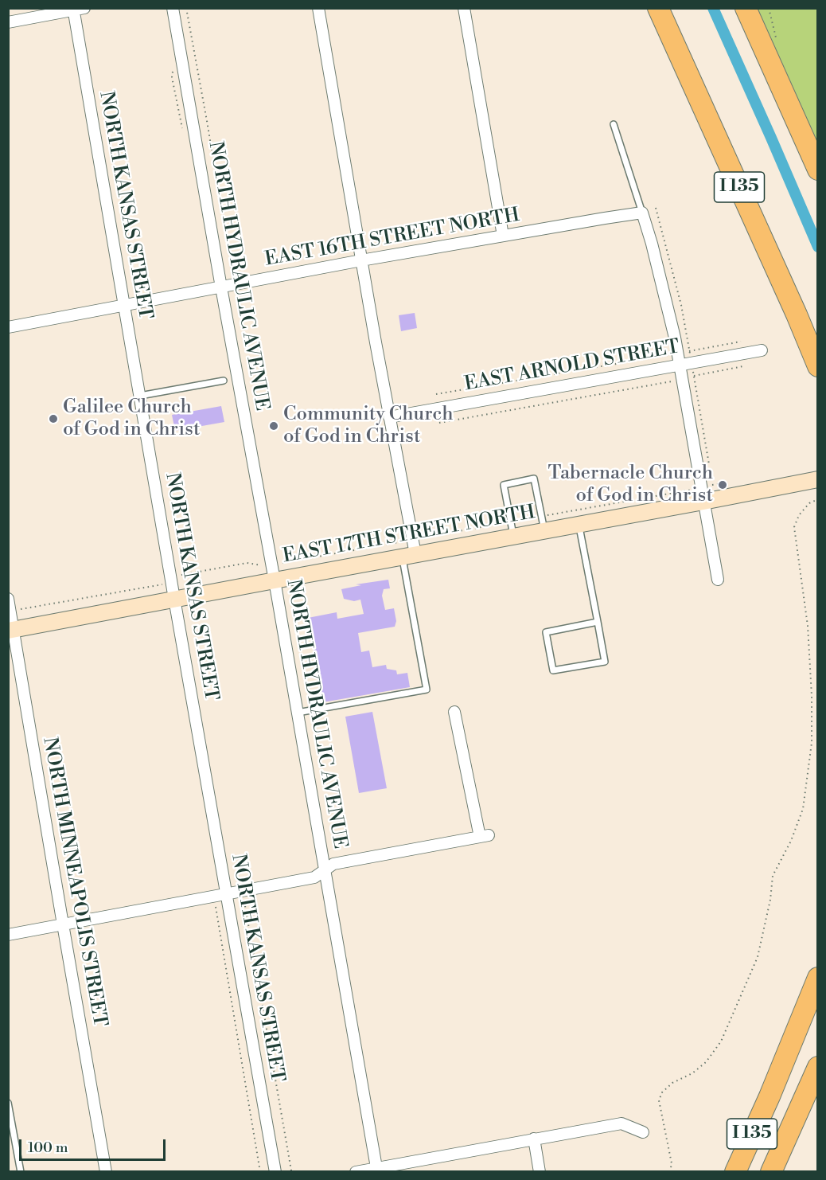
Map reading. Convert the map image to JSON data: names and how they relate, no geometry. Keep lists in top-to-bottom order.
{
  "streets": {
    "highway": ["I 135"],
    "street": [
      "NORTH KANSAS STREET",
      "EAST 16TH STREET NORTH",
      "NORTH HYDRAULIC AVENUE",
      "EAST ARNOLD STREET",
      "EAST 17TH STREET NORTH",
      "NORTH MINNEAPOLIS STREET"
    ]
  },
  "crossings": [
    ["NORTH KANSAS STREET", "EAST 16TH STREET NORTH"],
    ["NORTH KANSAS STREET", "EAST 17TH STREET NORTH"],
    ["EAST 16TH STREET NORTH", "NORTH HYDRAULIC AVENUE"],
    ["NORTH HYDRAULIC AVENUE", "EAST 17TH STREET NORTH"],
    ["EAST 17TH STREET NORTH", "NORTH MINNEAPOLIS STREET"]
  ],
  "places": ["Galilee Church of God in Christ", "Community Church of God in Christ", "Tabernacle Church of God in Christ"],
  "scale_bar": "100 m"
}
